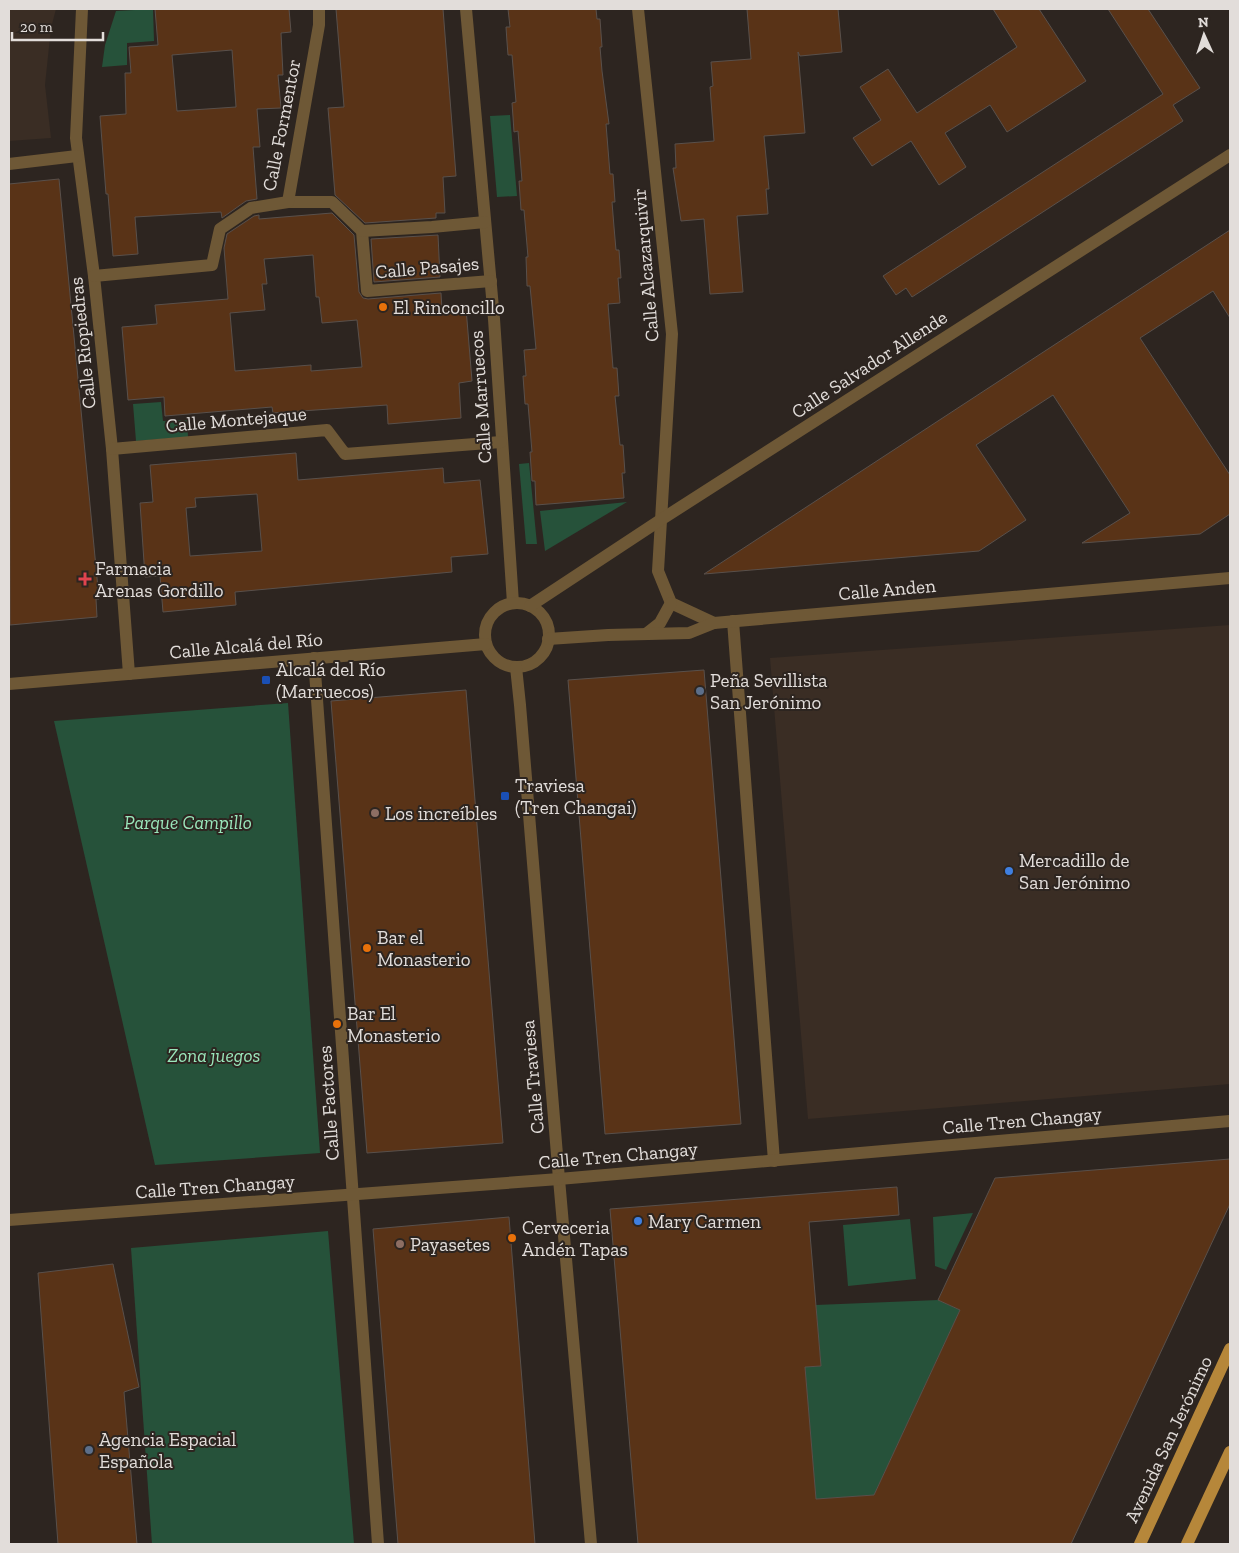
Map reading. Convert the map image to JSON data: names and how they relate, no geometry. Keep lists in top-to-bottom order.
{
  "streets": {
    "main road": ["Avenida San Jerónimo"],
    "street": [
      "Calle Formentor",
      "Calle Alcazarquivir",
      "Calle Pasajes",
      "Calle Riopiedras",
      "Calle Salvador Allende",
      "Calle Marruecos",
      "Calle Montejaque",
      "Calle Anden",
      "Calle Alcalá del Río",
      "Calle Traviesa",
      "Calle Factores",
      "Calle Tren Changay"
    ]
  },
  "crossings": [
    ["Calle Formentor", "Calle Riopiedras"],
    ["Calle Alcazarquivir", "Calle Salvador Allende"],
    ["Calle Pasajes", "Calle Marruecos"],
    ["Calle Riopiedras", "Calle Montejaque"],
    ["Calle Riopiedras", "Calle Alcalá del Río"],
    ["Calle Salvador Allende", "Calle Marruecos"],
    ["Calle Salvador Allende", "Calle Anden"],
    ["Calle Salvador Allende", "Calle Alcalá del Río"],
    ["Calle Salvador Allende", "Calle Traviesa"],
    ["Calle Marruecos", "Calle Montejaque"],
    ["Calle Marruecos", "Calle Anden"],
    ["Calle Marruecos", "Calle Alcalá del Río"],
    ["Calle Marruecos", "Calle Traviesa"],
    ["Calle Anden", "Calle Alcalá del Río"],
    ["Calle Anden", "Calle Traviesa"],
    ["Calle Alcalá del Río", "Calle Traviesa"],
    ["Calle Alcalá del Río", "Calle Factores"],
    ["Calle Traviesa", "Calle Tren Changay"],
    ["Calle Factores", "Calle Tren Changay"]
  ],
  "parks": ["Parque Campillo", "Zona juegos"],
  "places": {
    "other": [
      "El Rinconcillo",
      "Peña Sevillista San Jerónimo",
      "Los increíbles",
      "Mercadillo de San Jerónimo",
      "Bar el Monasterio",
      "Bar El Monasterio",
      "Mary Carmen",
      "Cerveceria Andén Tapas",
      "Payasetes",
      "Agencia Espacial Española"
    ],
    "health": ["Farmacia Arenas Gordillo"],
    "transit": ["Alcalá del Río (Marruecos)", "Traviesa (Tren Changai)"]
  },
  "scale_bar": "20 m",
  "north": "top"
}
